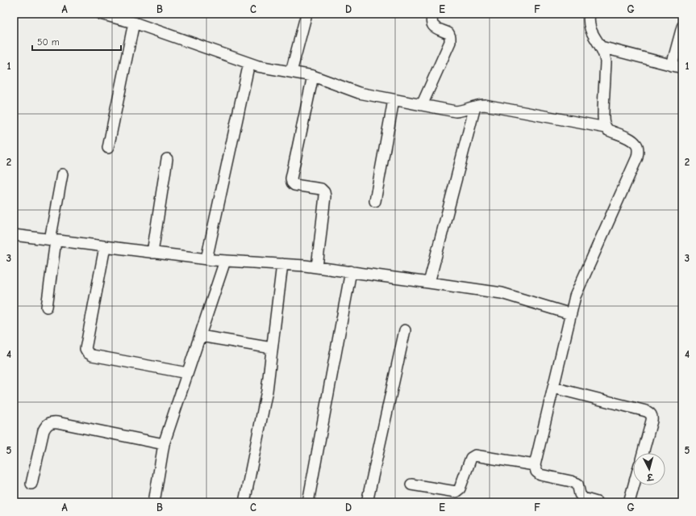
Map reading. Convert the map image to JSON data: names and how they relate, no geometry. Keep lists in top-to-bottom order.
{
  "scale_bar": "50 m",
  "north": "bottom",
  "grid": {
    "columns": [
      "A",
      "B",
      "C",
      "D",
      "E",
      "F",
      "G"
    ],
    "rows": [
      "1",
      "2",
      "3",
      "4",
      "5"
    ]
  }
}
